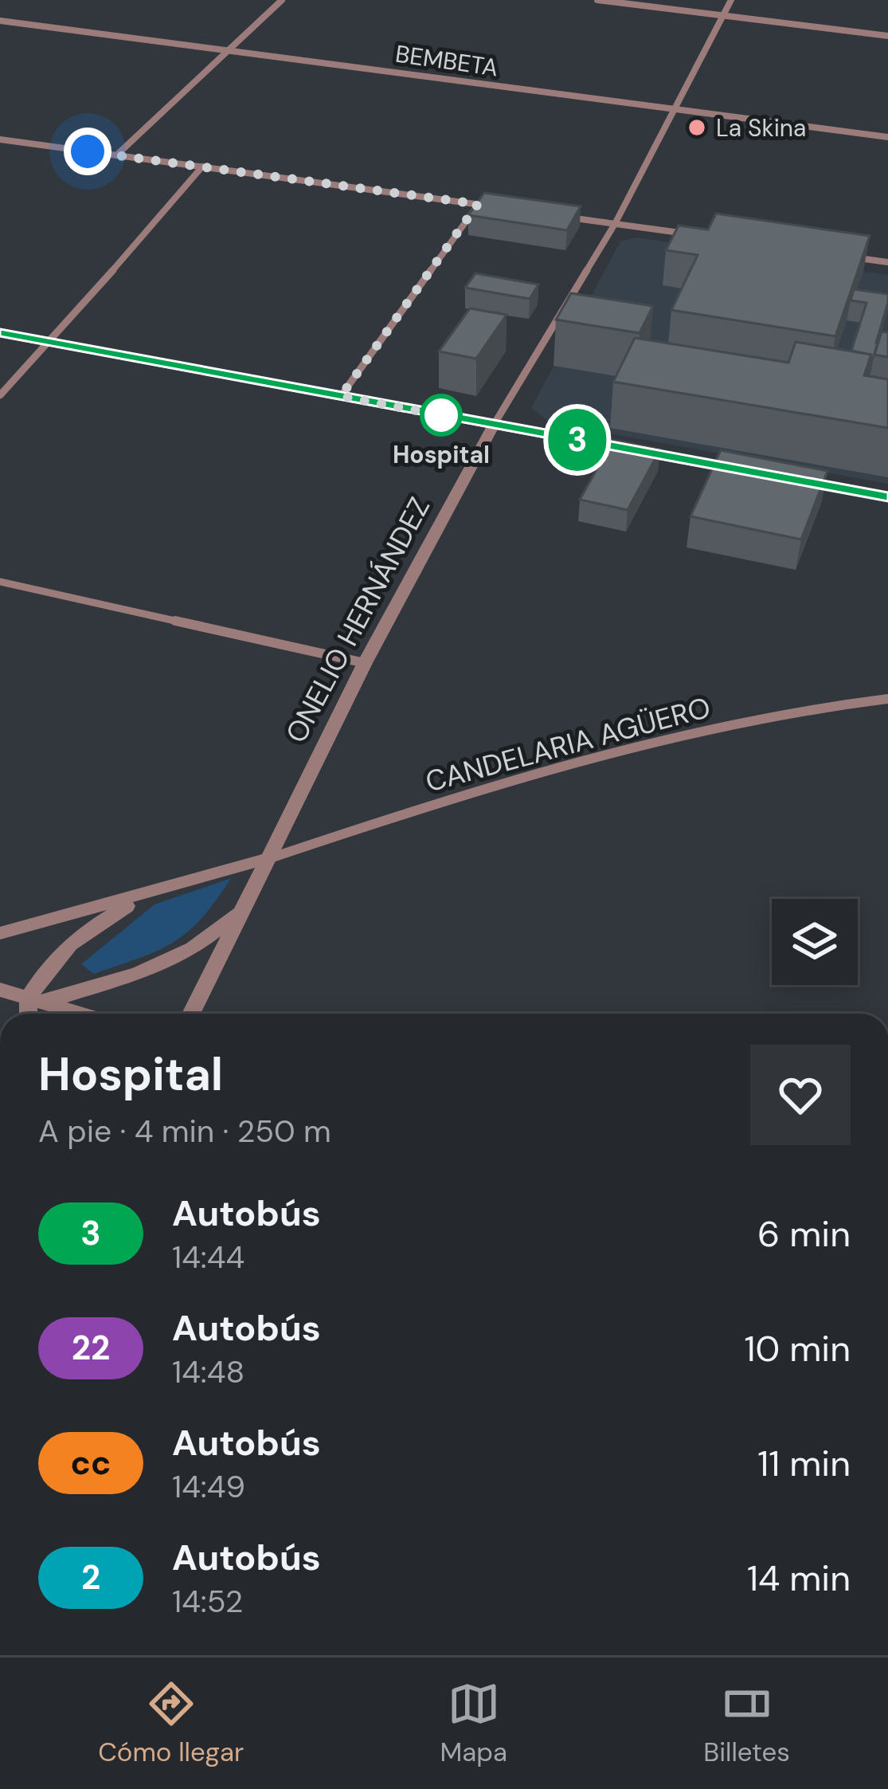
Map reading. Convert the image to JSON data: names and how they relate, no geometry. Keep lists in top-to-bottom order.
{
  "streets": {
    "street": ["BEMBETA", "ONELIO HERNÁNDEZ", "CANDELARIA AGÜERO"]
  },
  "crossings": [
    ["BEMBETA", "ONELIO HERNÁNDEZ"],
    ["ONELIO HERNÁNDEZ", "CANDELARIA AGÜERO"]
  ],
  "places": ["La Skina", "Hospital"],
  "lines": ["bus line 3"],
  "page": {
    "on_map": "3",
    "heading": ["Hospital", "A pie · 4 min · 250 m"],
    "list": [
      {
        "mark": "3",
        "name": "Autobús",
        "note": "14:44",
        "value": "6 min"
      },
      {
        "mark": "22",
        "name": "Autobús",
        "note": "14:48",
        "value": "10 min"
      },
      {
        "mark": "cc",
        "name": "Autobús",
        "note": "14:49",
        "value": "11 min"
      },
      {
        "mark": "2",
        "name": "Autobús",
        "note": "14:52",
        "value": "14 min"
      }
    ],
    "tabs": ["Cómo llegar", "Mapa", "Billetes"]
  }
}
